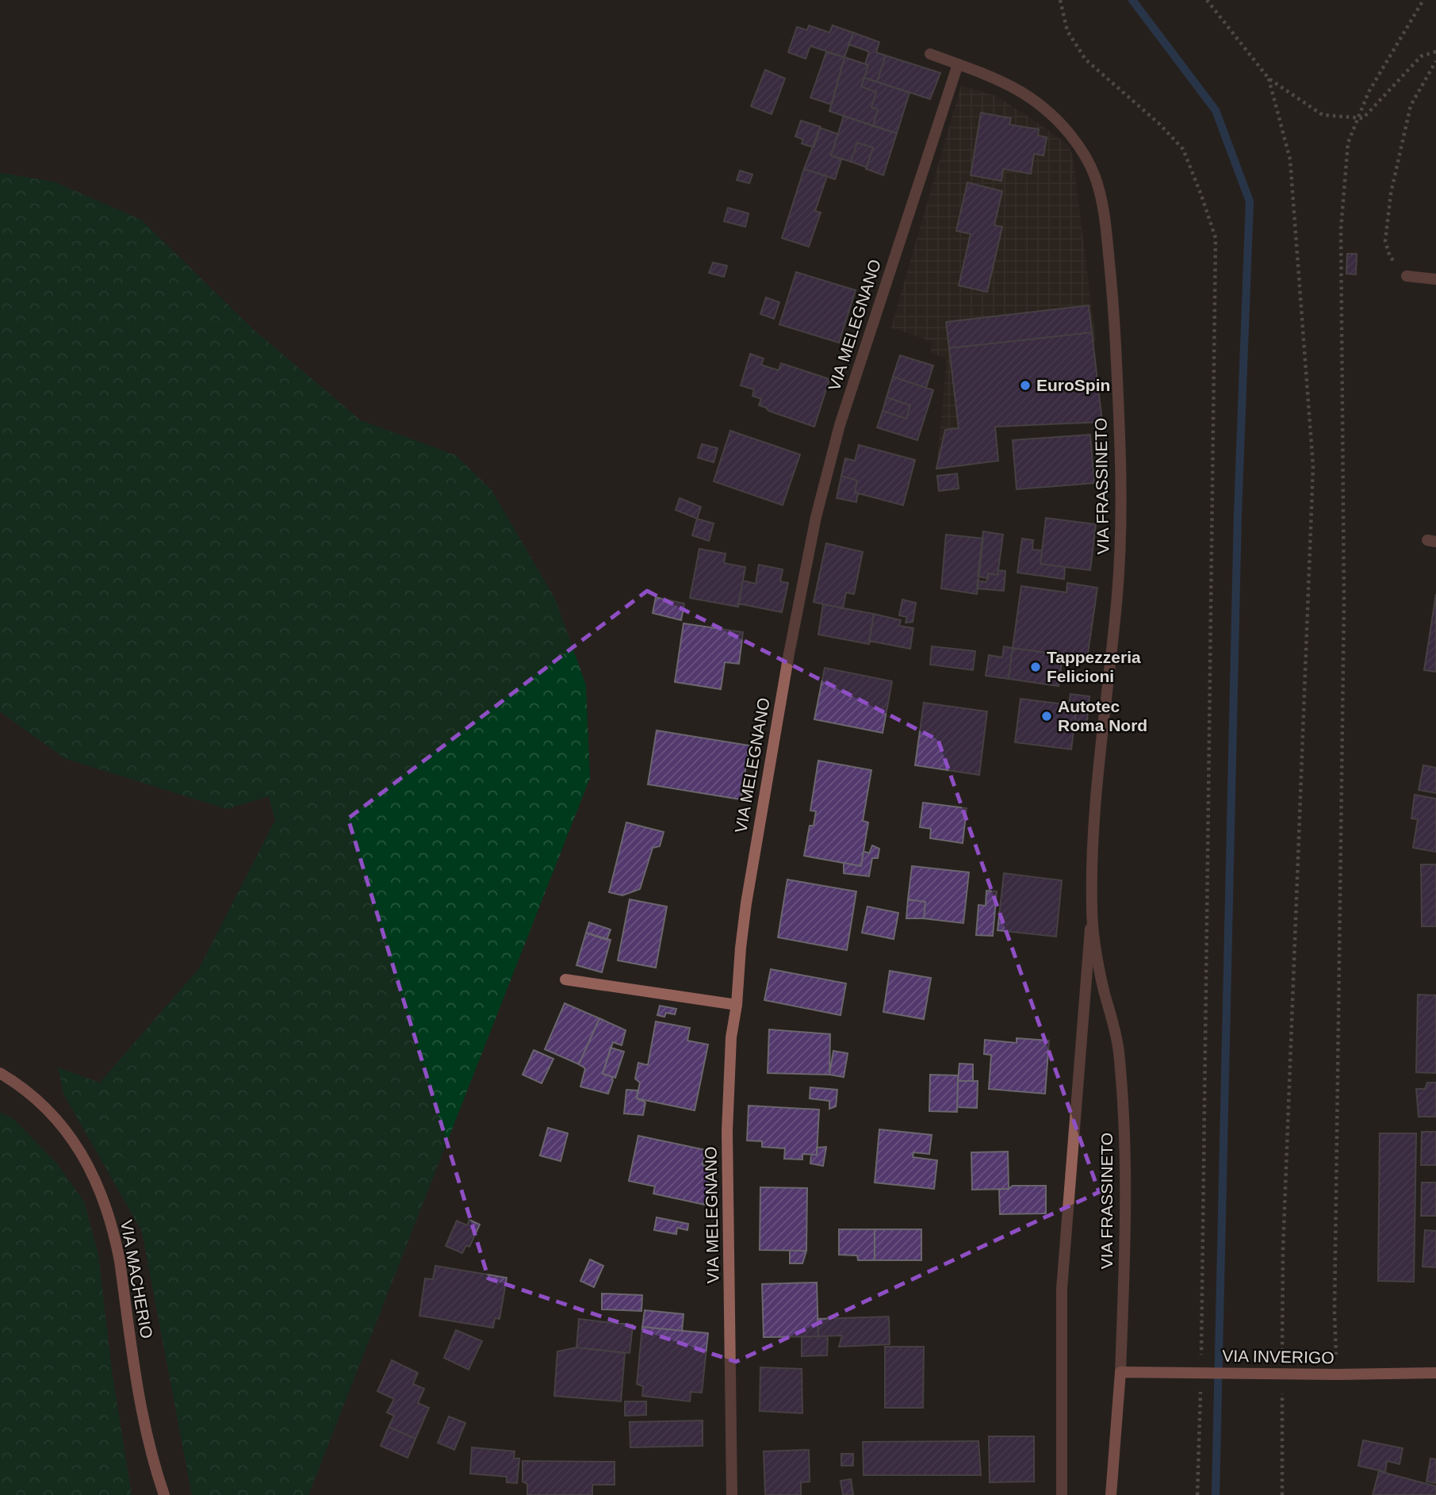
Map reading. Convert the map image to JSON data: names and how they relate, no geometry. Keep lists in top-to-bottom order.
{
  "streets": {
    "street": [
      "VIA MELEGNANO",
      "VIA FRASSINETO",
      "VIA MACHERIO",
      "VIA INVERIGO"
    ]
  },
  "crossings": [
    ["VIA MELEGNANO", "VIA FRASSINETO"],
    ["VIA FRASSINETO", "VIA INVERIGO"]
  ],
  "places": ["EuroSpin", "Tappezzeria Felicioni", "Autotec Roma Nord"]
}
